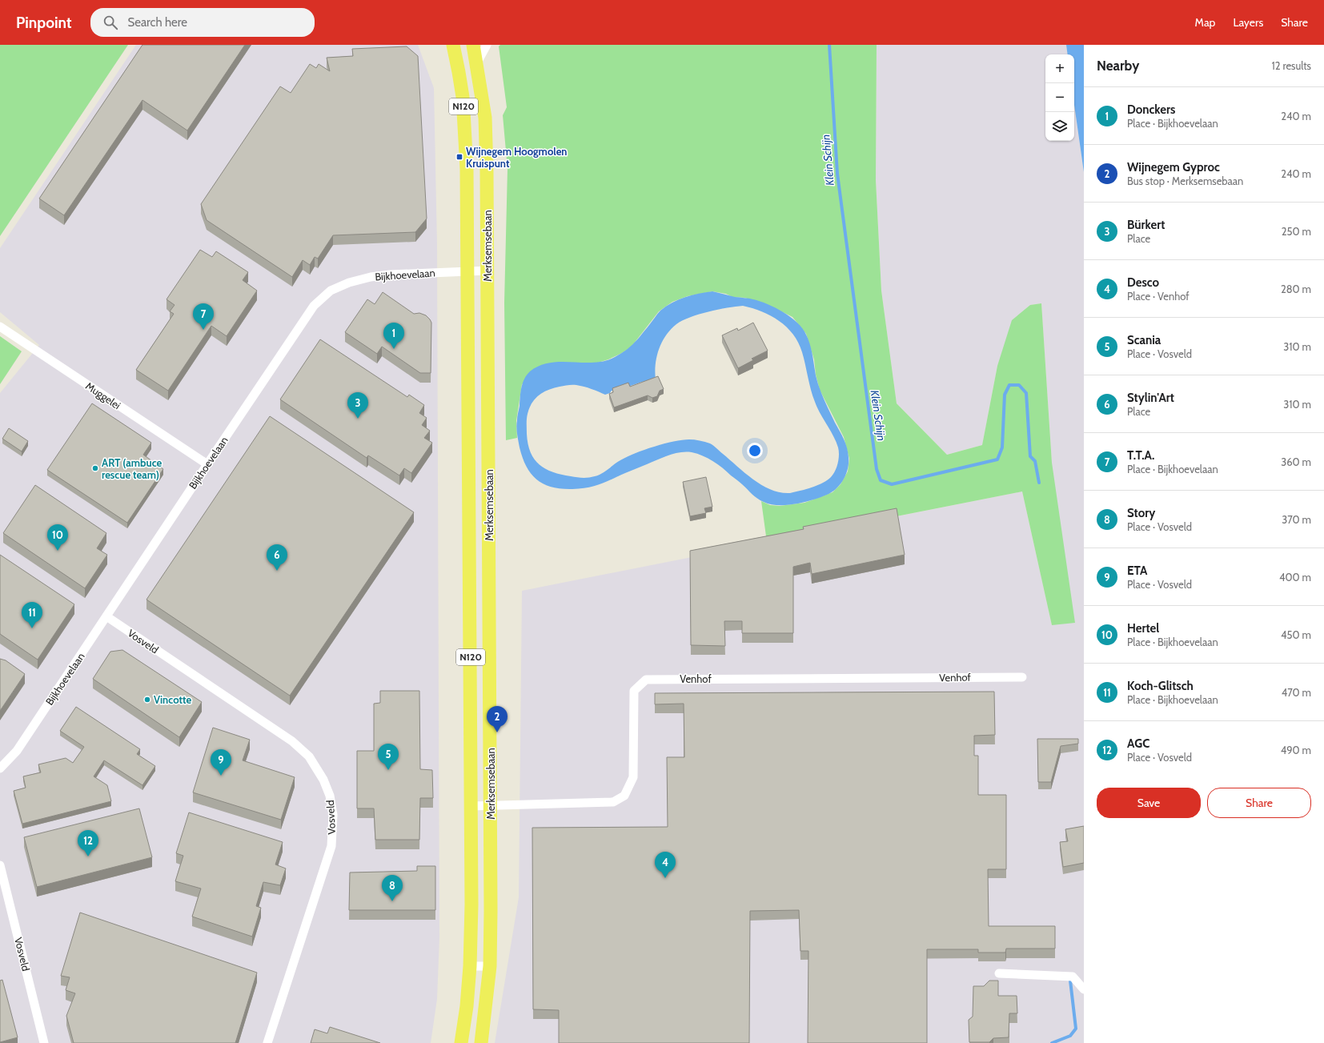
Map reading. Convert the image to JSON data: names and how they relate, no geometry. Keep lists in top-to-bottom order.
{
  "streets": {
    "main road": ["N120", "Merksemsebaan"],
    "street": [
      "Bijkhoevelaan",
      "Muggelei",
      "Vosveld",
      "Venhof"
    ]
  },
  "crossings": [
    ["Merksemsebaan", "Bijkhoevelaan"],
    ["Merksemsebaan", "Venhof"],
    ["Bijkhoevelaan", "Muggelei"],
    ["Bijkhoevelaan", "Vosveld"]
  ],
  "water": ["Klein Schijn"],
  "places": {
    "transit": ["Wijnegem Hoogmolen Kruispunt"],
    "other": ["ART (ambuce rescue team)", "Vincotte"]
  },
  "page": {
    "header": "Pinpoint",
    "search": "Search here",
    "nav": ["Map", "Layers", "Share"],
    "heading": ["Nearby", "12 results"],
    "map_buttons": ["+", "−"],
    "list": [
      {
        "mark": "1",
        "name": "Donckers",
        "note": "Place · Bijkhoevelaan",
        "value": "240 m"
      },
      {
        "mark": "2",
        "name": "Wijnegem Gyproc",
        "note": "Bus stop · Merksemsebaan",
        "value": "240 m"
      },
      {
        "mark": "3",
        "name": "Bürkert",
        "note": "Place",
        "value": "250 m"
      },
      {
        "mark": "4",
        "name": "Desco",
        "note": "Place · Venhof",
        "value": "280 m"
      },
      {
        "mark": "5",
        "name": "Scania",
        "note": "Place · Vosveld",
        "value": "310 m"
      },
      {
        "mark": "6",
        "name": "Stylin'Art",
        "note": "Place",
        "value": "310 m"
      },
      {
        "mark": "7",
        "name": "T.T.A.",
        "note": "Place · Bijkhoevelaan",
        "value": "360 m"
      },
      {
        "mark": "8",
        "name": "Story",
        "note": "Place · Vosveld",
        "value": "370 m"
      },
      {
        "mark": "9",
        "name": "ETA",
        "note": "Place · Vosveld",
        "value": "400 m"
      },
      {
        "mark": "10",
        "name": "Hertel",
        "note": "Place · Bijkhoevelaan",
        "value": "450 m"
      },
      {
        "mark": "11",
        "name": "Koch-Glitsch",
        "note": "Place · Bijkhoevelaan",
        "value": "470 m"
      },
      {
        "mark": "12",
        "name": "AGC",
        "note": "Place · Vosveld",
        "value": "490 m"
      }
    ],
    "pins": [
      "7",
      "1",
      "3",
      "10",
      "6",
      "11",
      "2",
      "5",
      "9",
      "12",
      "4",
      "8"
    ],
    "buttons": ["Save", "Share"]
  }
}
